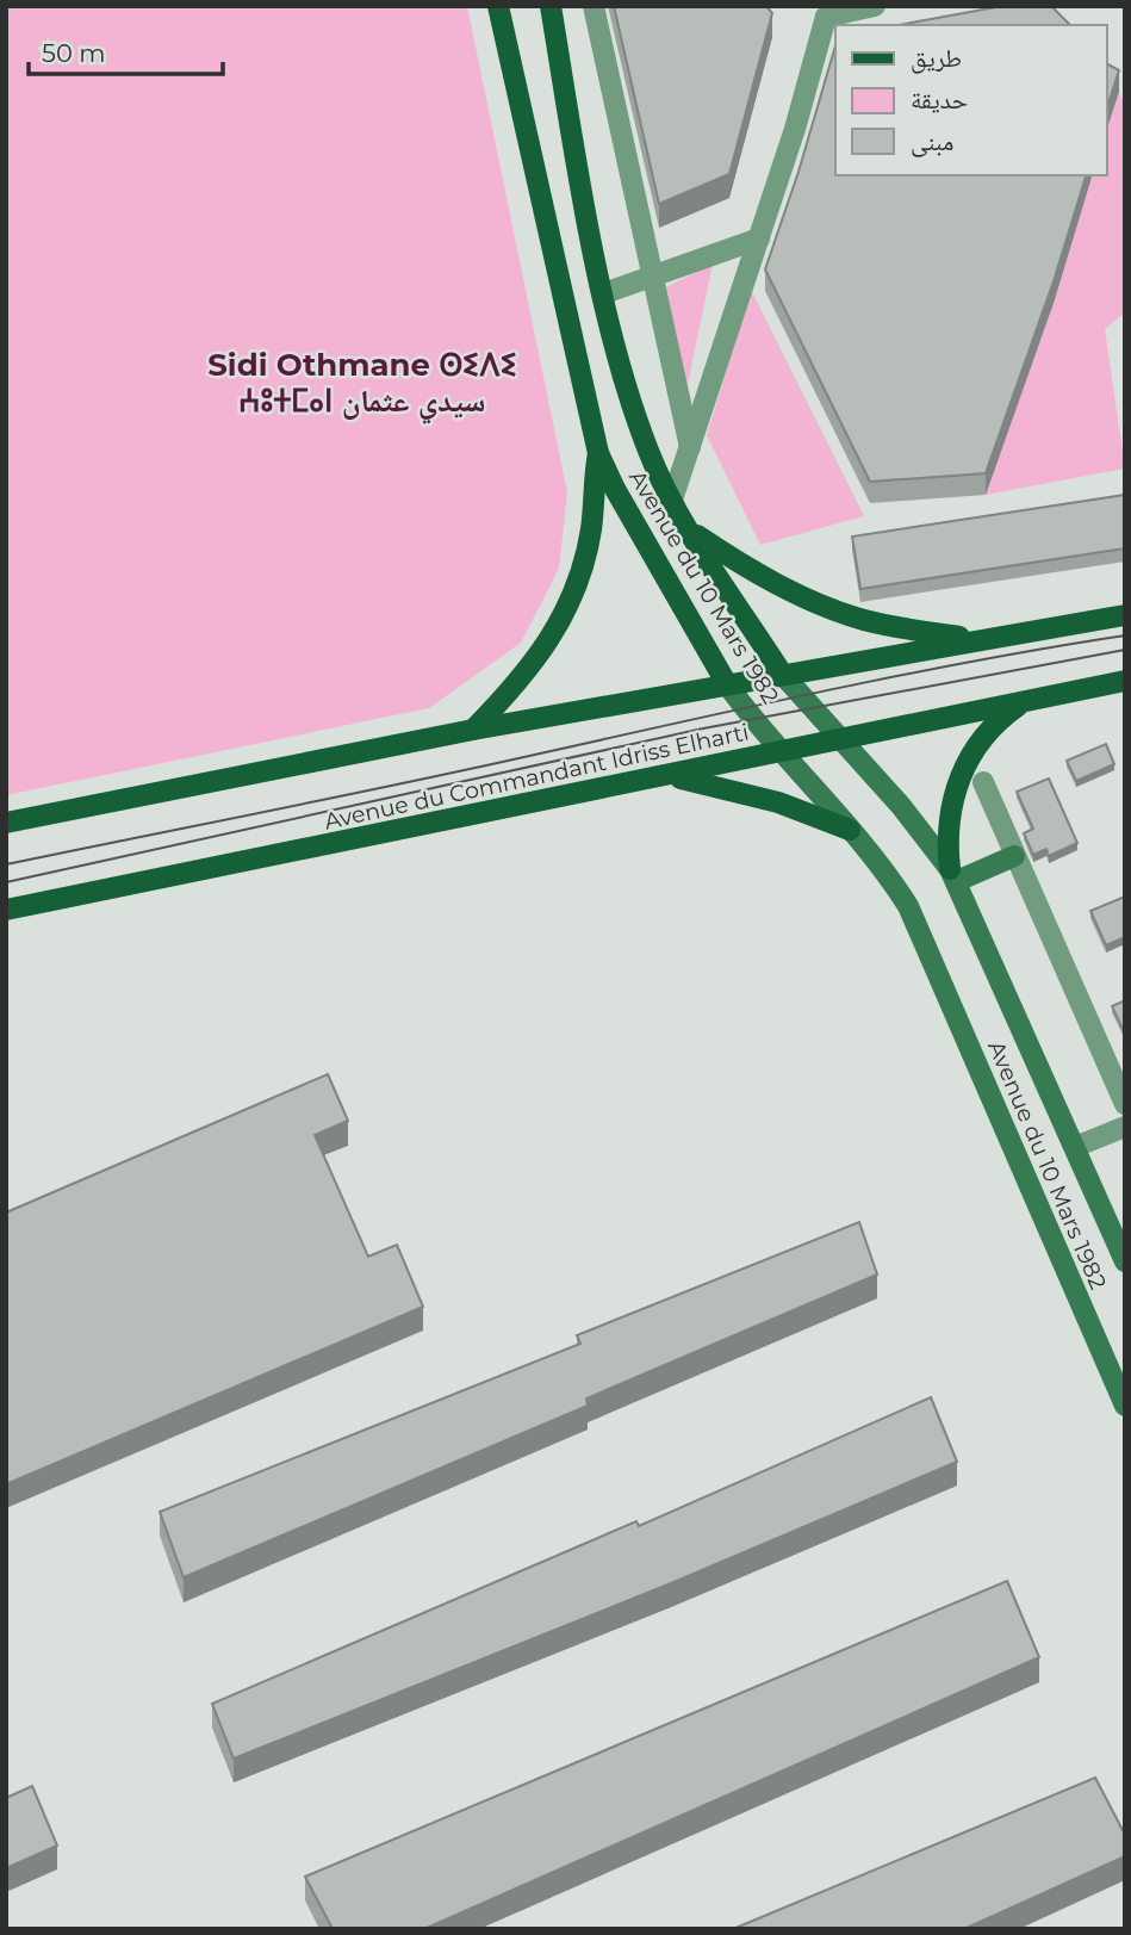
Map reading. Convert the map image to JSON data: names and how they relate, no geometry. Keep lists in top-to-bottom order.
{
  "streets": {
    "main road": ["Avenue du 10 Mars 1982", "Avenue du Commandant Idriss Elharti"]
  },
  "crossings": [
    ["Avenue du 10 Mars 1982", "Avenue du Commandant Idriss Elharti"]
  ],
  "districts": ["Sidi Othmane ⵙⵉⴷⵉ ⵄⵓⵜⵎⴰⵏ سيدي عثمان"],
  "legend": ["طريق", "حديقة", "مبنى"],
  "scale_bar": "50 m"
}
